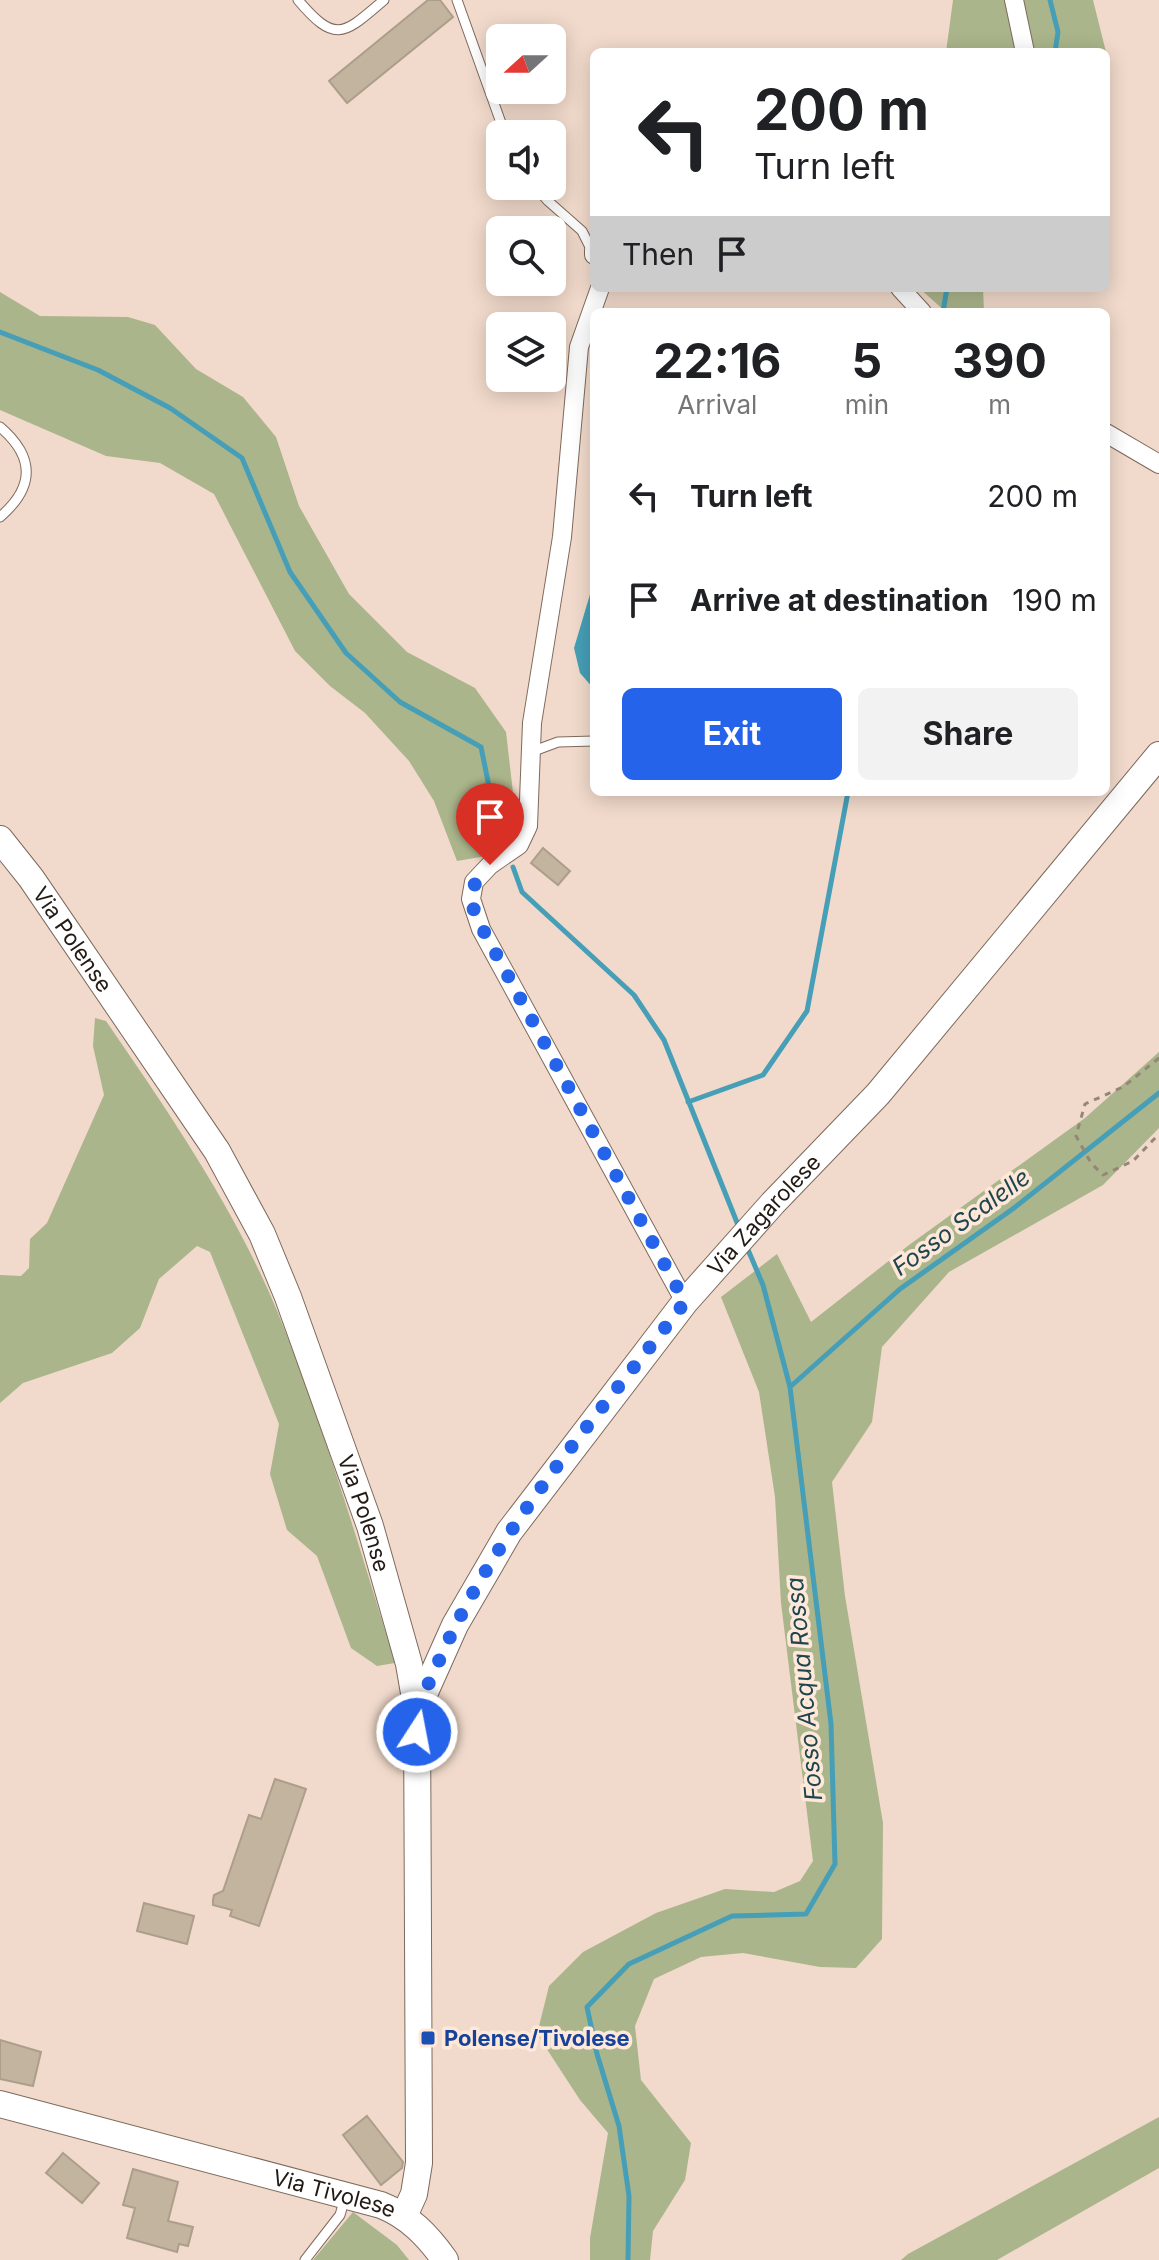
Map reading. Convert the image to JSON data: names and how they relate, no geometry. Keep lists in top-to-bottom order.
{
  "streets": {
    "main road": ["Via Polense", "Via Zagarolese", "Via Tivolese"]
  },
  "crossings": [
    ["Via Polense", "Via Zagarolese"],
    ["Via Polense", "Via Tivolese"]
  ],
  "water": ["Fosso Scalelle", "Fosso Acqua Rossa"],
  "places": {
    "transit": ["Polense/Tivolese"]
  },
  "north": "left",
  "page": {
    "turn": ["200 m", "Turn left"],
    "then": "Then",
    "eta": [
      "22:16",
      "Arrival",
      "5",
      "min",
      "390",
      "m"
    ],
    "list": [
      {
        "name": "Turn left",
        "value": "200 m"
      },
      {
        "name": "Arrive at destination",
        "value": "190 m"
      }
    ],
    "buttons": ["Exit", "Share"]
  }
}
